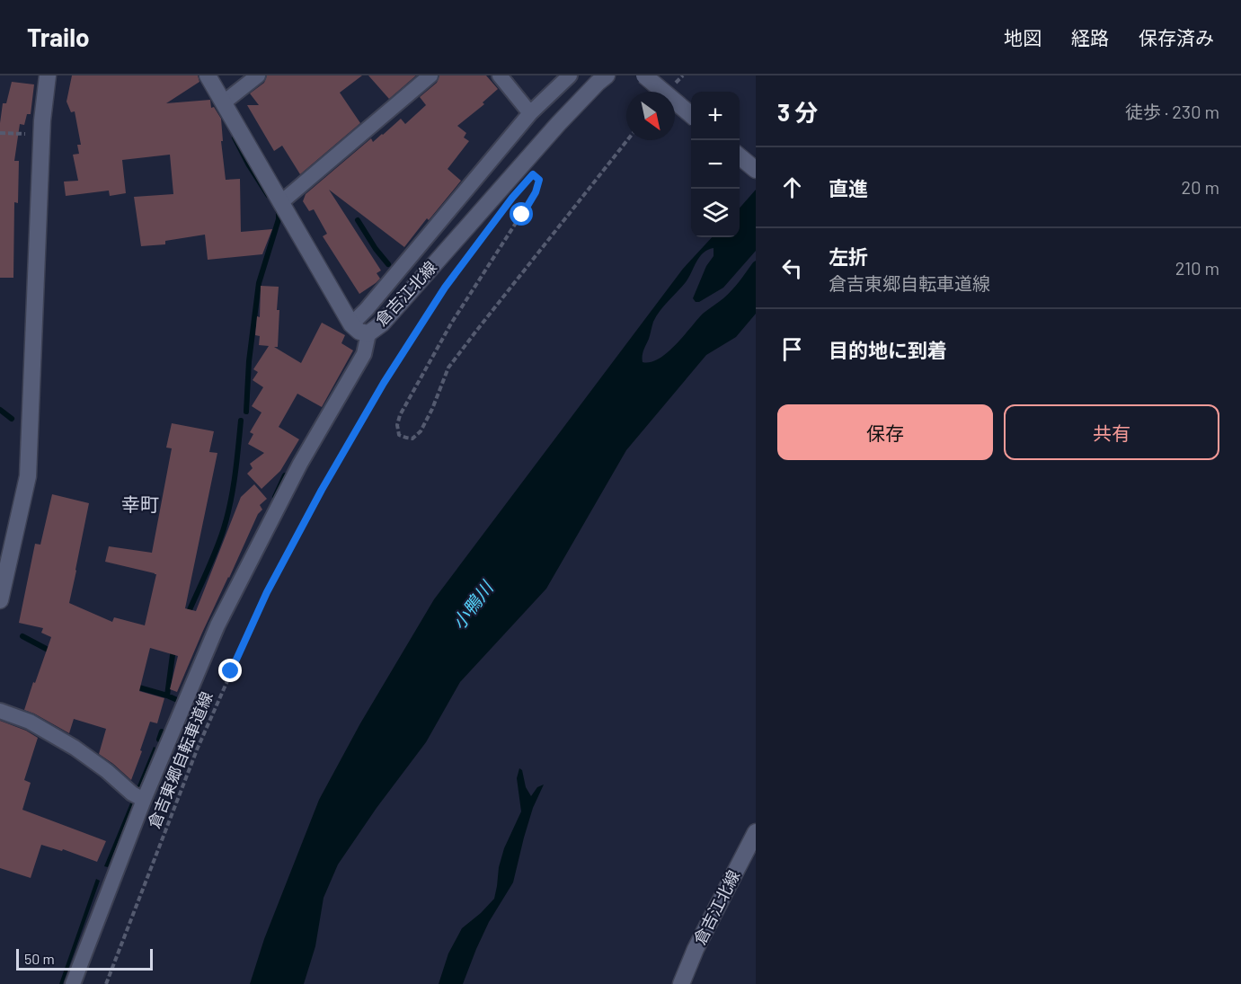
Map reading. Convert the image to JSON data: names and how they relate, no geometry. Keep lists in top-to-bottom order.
{
  "streets": {
    "main road": ["倉吉江北線"],
    "path": ["倉吉東郷自転車道線"]
  },
  "districts": ["幸町"],
  "water": ["小鴨川"],
  "scale_bar": "50 m",
  "north": "bottom right",
  "page": {
    "header": "Trailo",
    "nav": ["地図", "経路", "保存済み"],
    "heading": ["3 分", "徒歩 · 230 m"],
    "map_buttons": ["+", "−"],
    "list": [
      ["直進", "20 m"],
      ["左折", "倉吉東郷自転車道線", "210 m"],
      "目的地に到着"
    ],
    "buttons": ["保存", "共有"],
    "scale": "50 m"
  }
}
